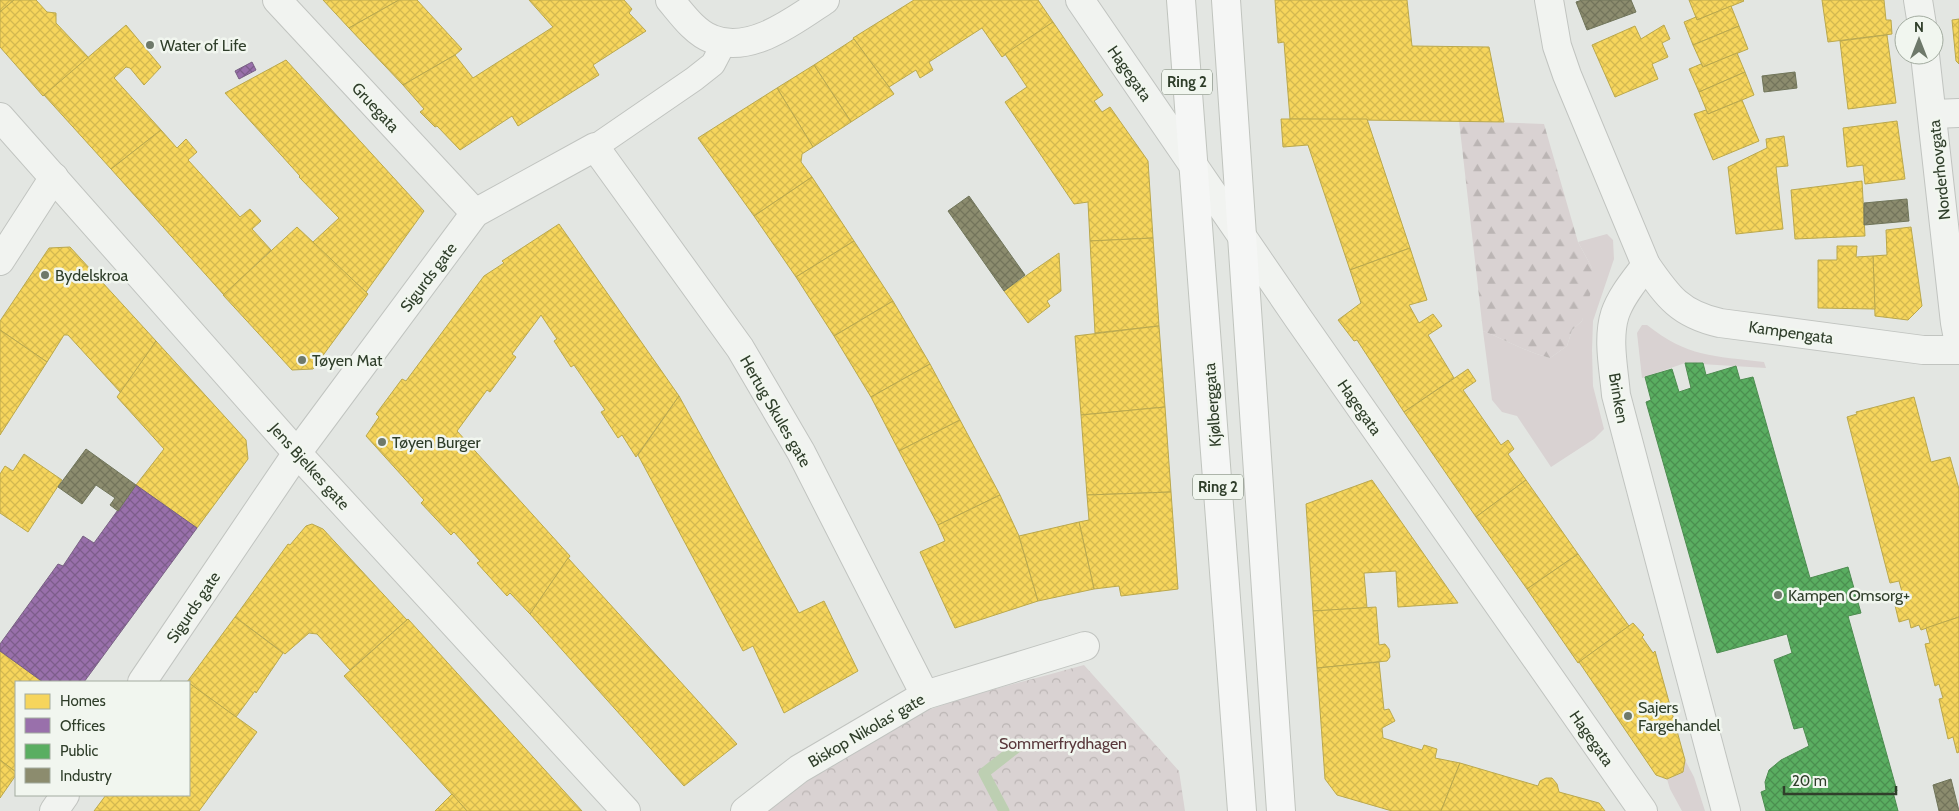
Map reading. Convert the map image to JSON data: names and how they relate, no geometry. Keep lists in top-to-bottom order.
{
  "streets": {
    "main road": ["Ring 2", "Kjølberggata"],
    "street": [
      "Hagegata",
      "Gruegata",
      "Norderhovgata",
      "Sigurds gate",
      "Kampengata",
      "Brinken",
      "Hertug Skules gate",
      "Jens Bjelkes gate",
      "Biskop Nikolas' gate"
    ]
  },
  "crossings": [
    ["Hagegata", "Ring 2"],
    ["Hagegata", "Kjølberggata"],
    ["Gruegata", "Sigurds gate"],
    ["Sigurds gate", "Hertug Skules gate"],
    ["Sigurds gate", "Jens Bjelkes gate"],
    ["Kampengata", "Brinken"],
    ["Hertug Skules gate", "Biskop Nikolas' gate"]
  ],
  "parks": ["Sommerfrydhagen"],
  "places": [
    "Water of Life",
    "Bydelskroa",
    "Tøyen Mat",
    "Tøyen Burger",
    "Kampen Omsorg+",
    "Sajers Fargehandel"
  ],
  "legend": [
    "Homes",
    "Offices",
    "Public",
    "Industry"
  ],
  "scale_bar": "20 m",
  "north": "top"
}
